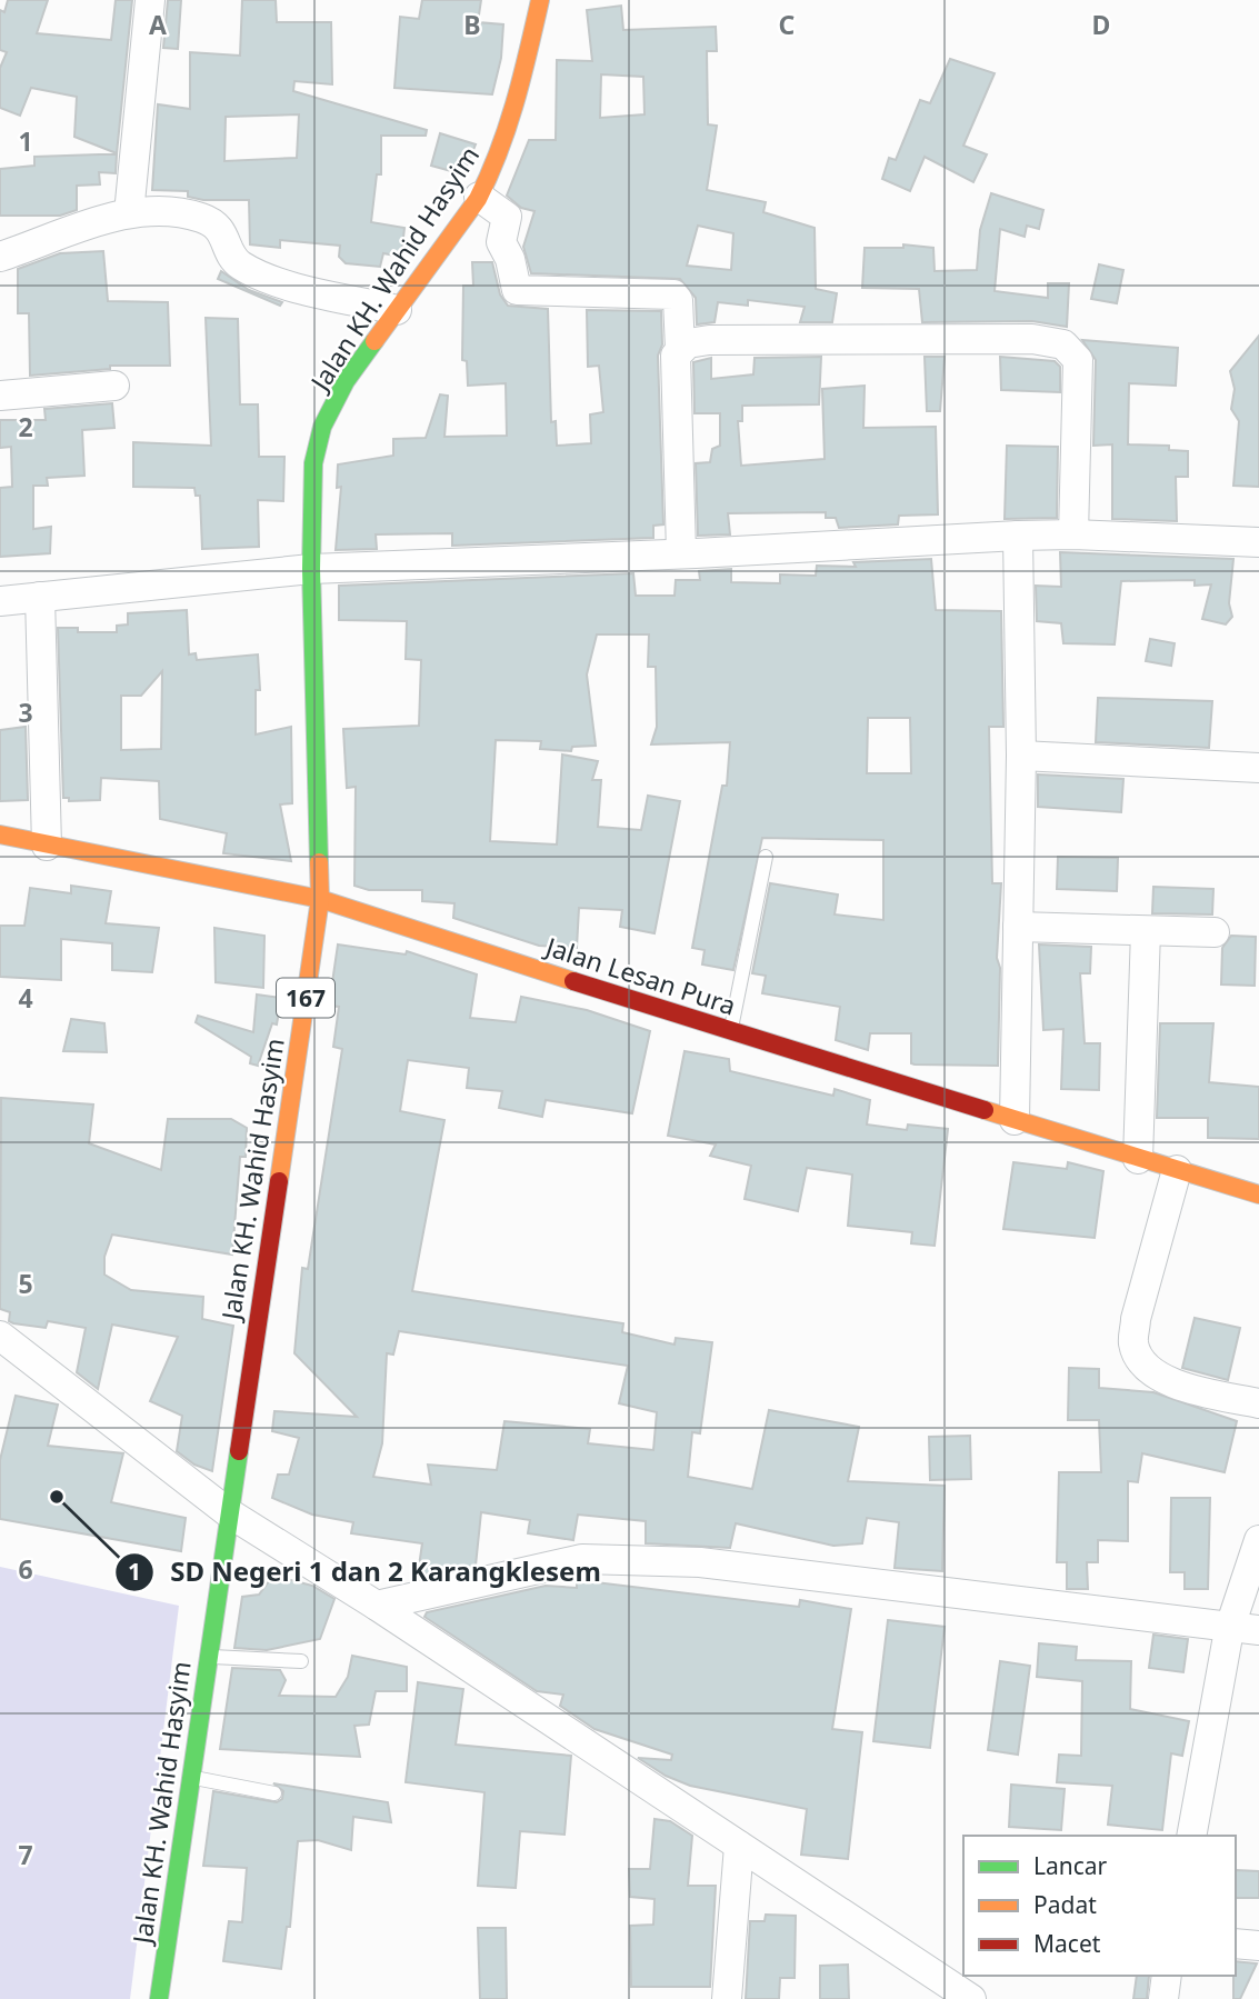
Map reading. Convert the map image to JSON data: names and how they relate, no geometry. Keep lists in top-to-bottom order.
{
  "streets": {
    "main road": ["Jalan KH. Wahid Hasyim", "Jalan Lesan Pura", "167"]
  },
  "crossings": [
    ["Jalan KH. Wahid Hasyim", "Jalan Lesan Pura"]
  ],
  "places": ["SD Negeri 1 dan 2 Karangklesem"],
  "legend": ["Lancar", "Padat", "Macet"],
  "grid": {
    "columns": [
      "A",
      "B",
      "C",
      "D"
    ],
    "rows": [
      "1",
      "2",
      "3",
      "4",
      "5",
      "6",
      "7"
    ]
  }
}
